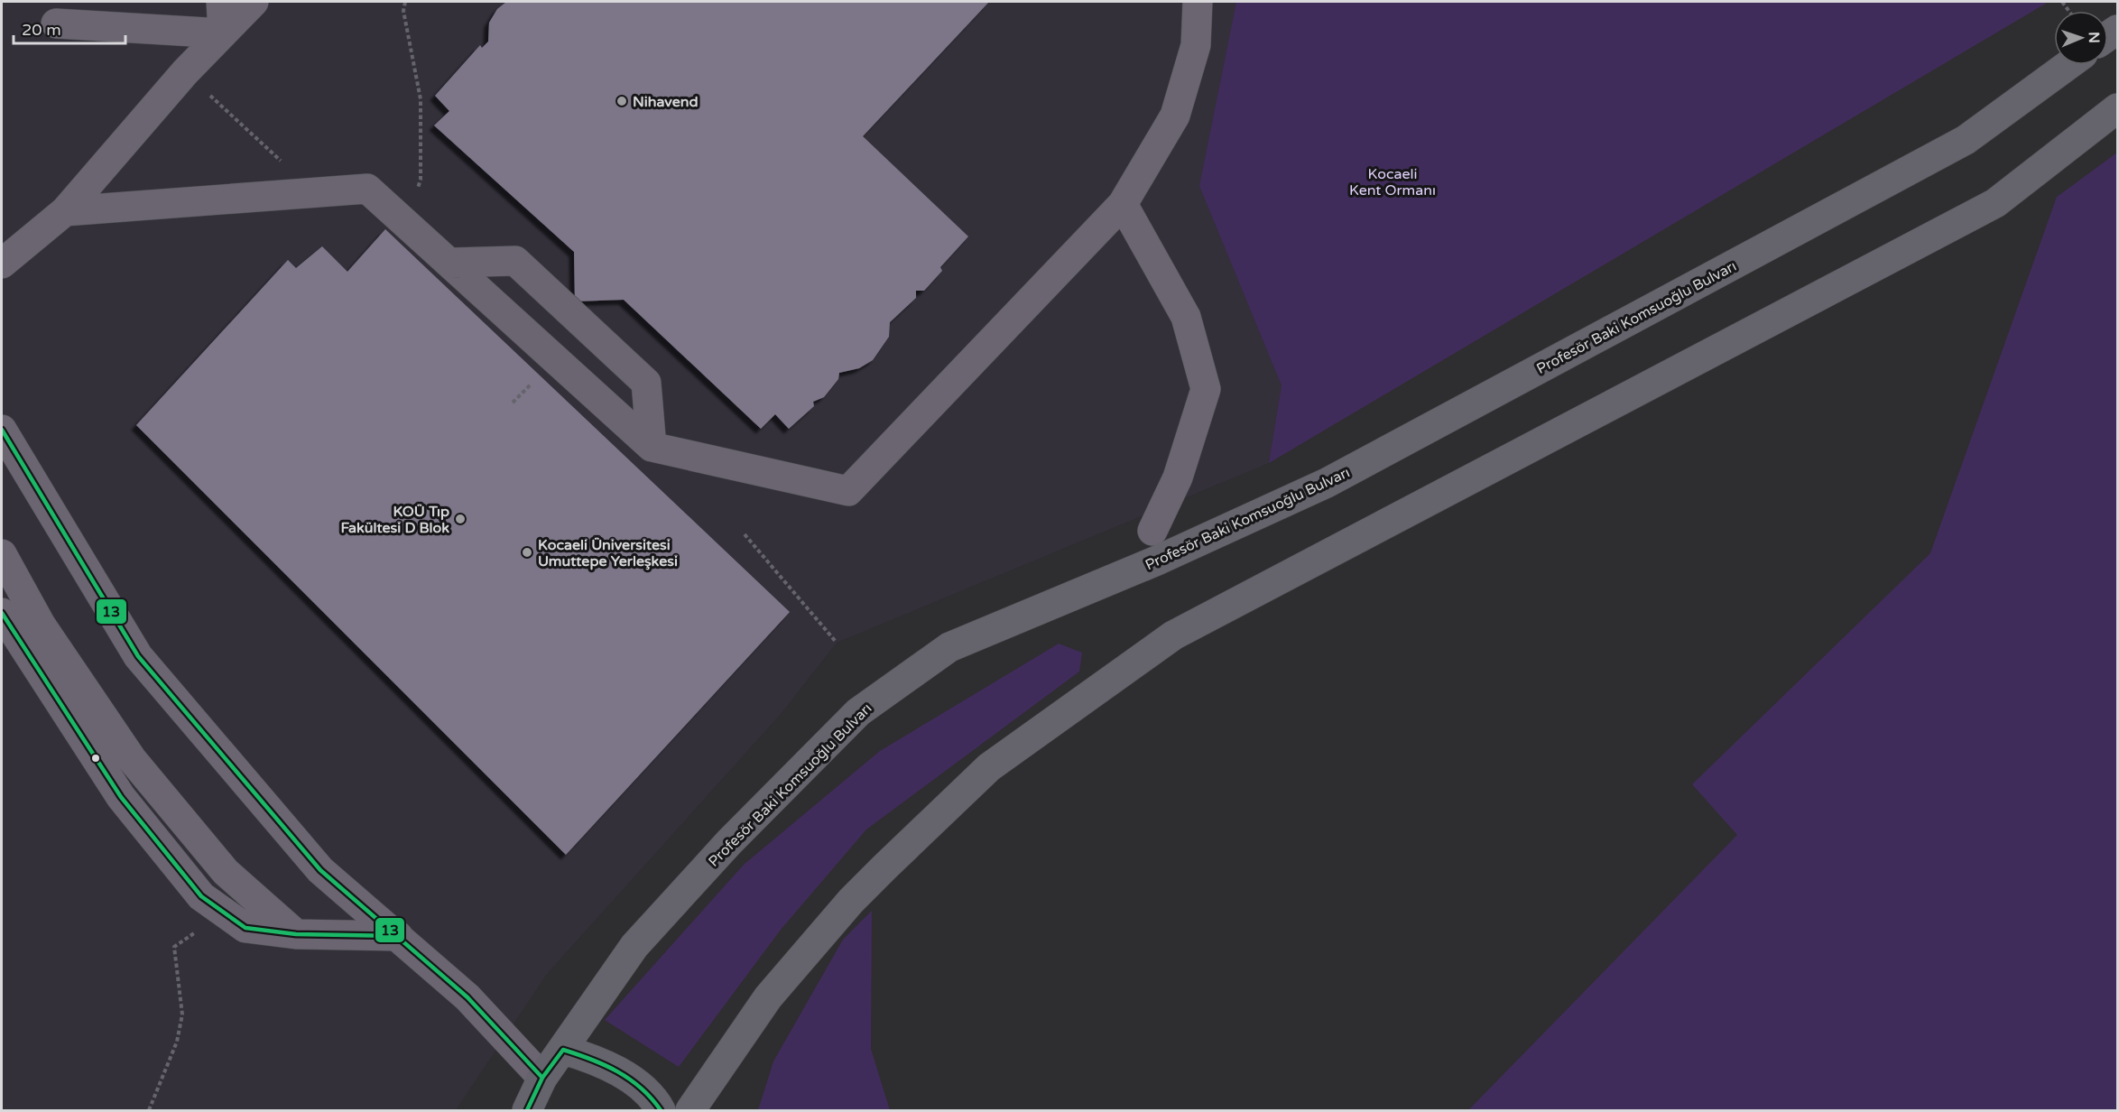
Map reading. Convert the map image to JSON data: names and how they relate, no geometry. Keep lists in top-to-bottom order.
{
  "streets": {
    "highway": ["Profesör Baki Komsuoğlu Bulvarı"]
  },
  "parks": ["Kocaeli Kent Ormanı"],
  "places": ["Nihavend", "KOÜ Tıp Fakültesi D Blok", "Kocaeli Üniversitesi Umuttepe Yerleşkesi"],
  "lines": ["transit line 13"],
  "scale_bar": "20 m",
  "north": "right"
}
